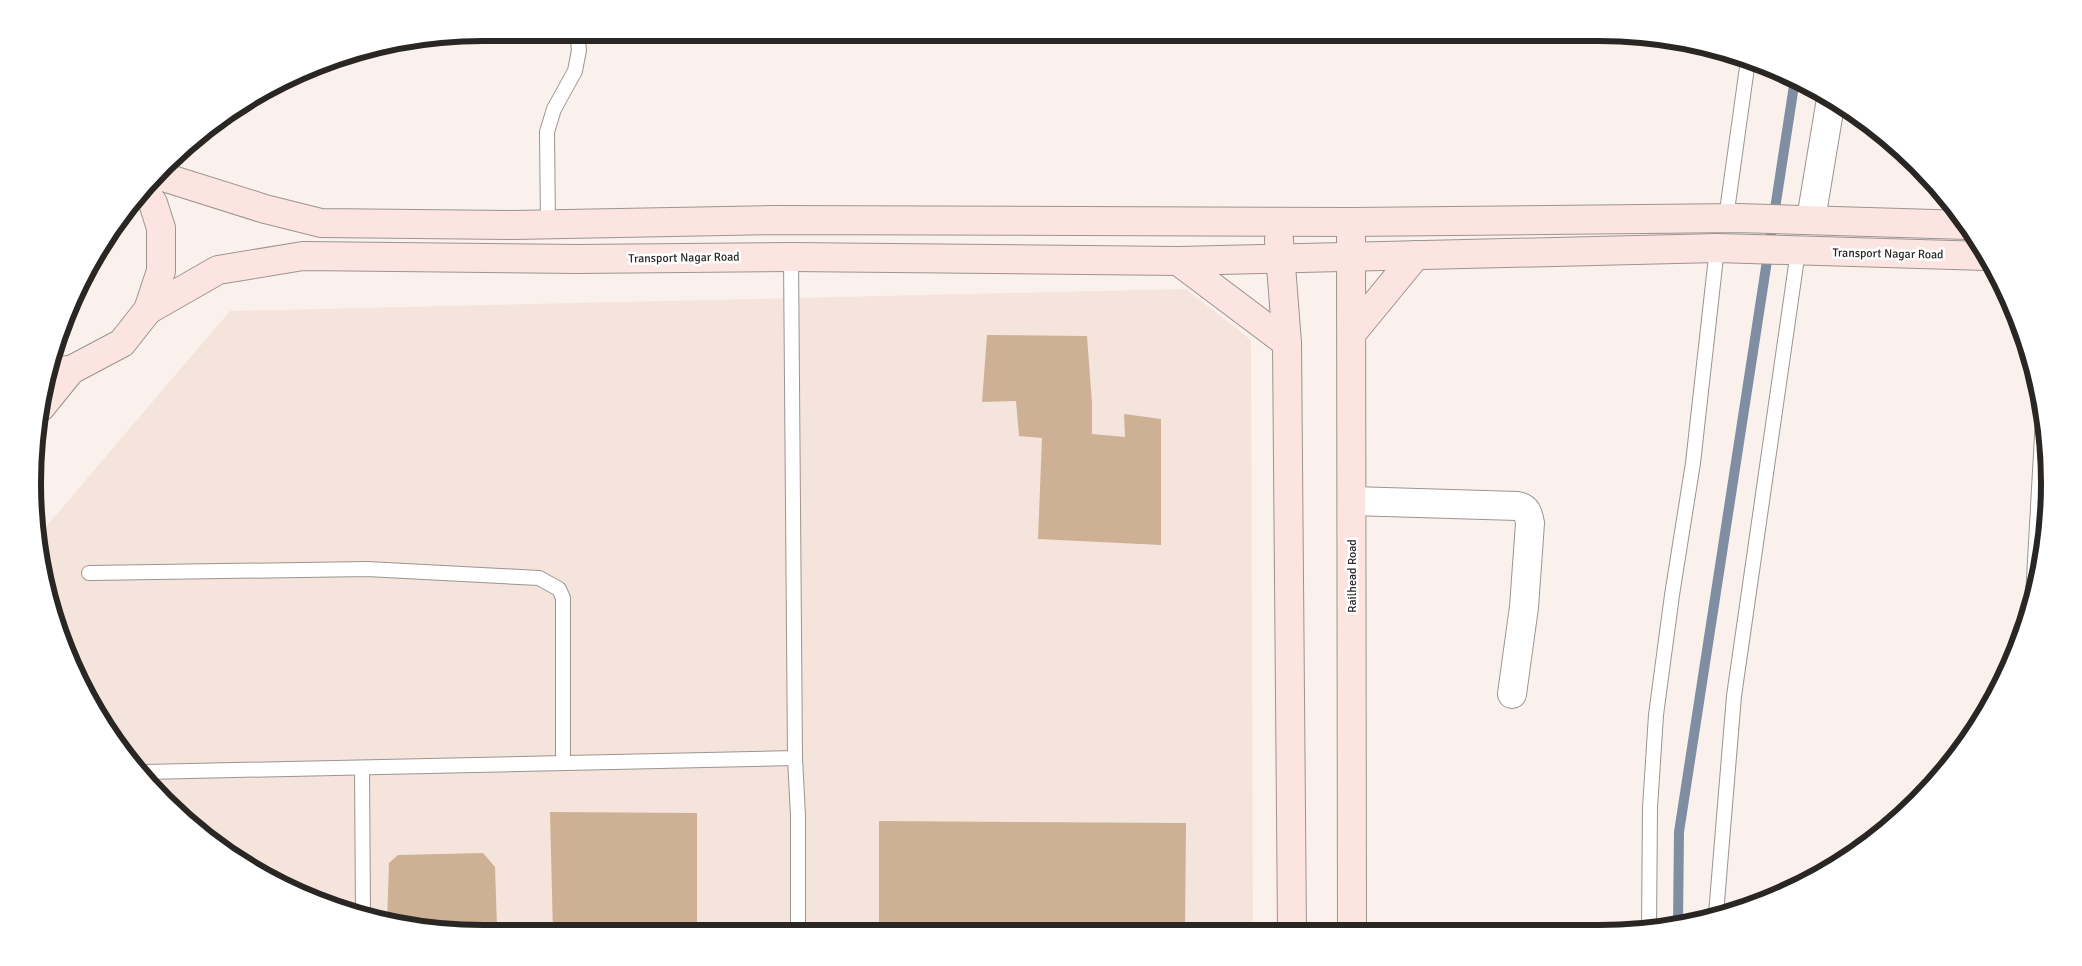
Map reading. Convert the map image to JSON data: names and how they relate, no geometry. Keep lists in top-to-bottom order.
{
  "streets": {
    "main road": ["Transport Nagar Road", "Railhead Road"]
  },
  "crossings": [
    ["Transport Nagar Road", "Railhead Road"]
  ]
}
